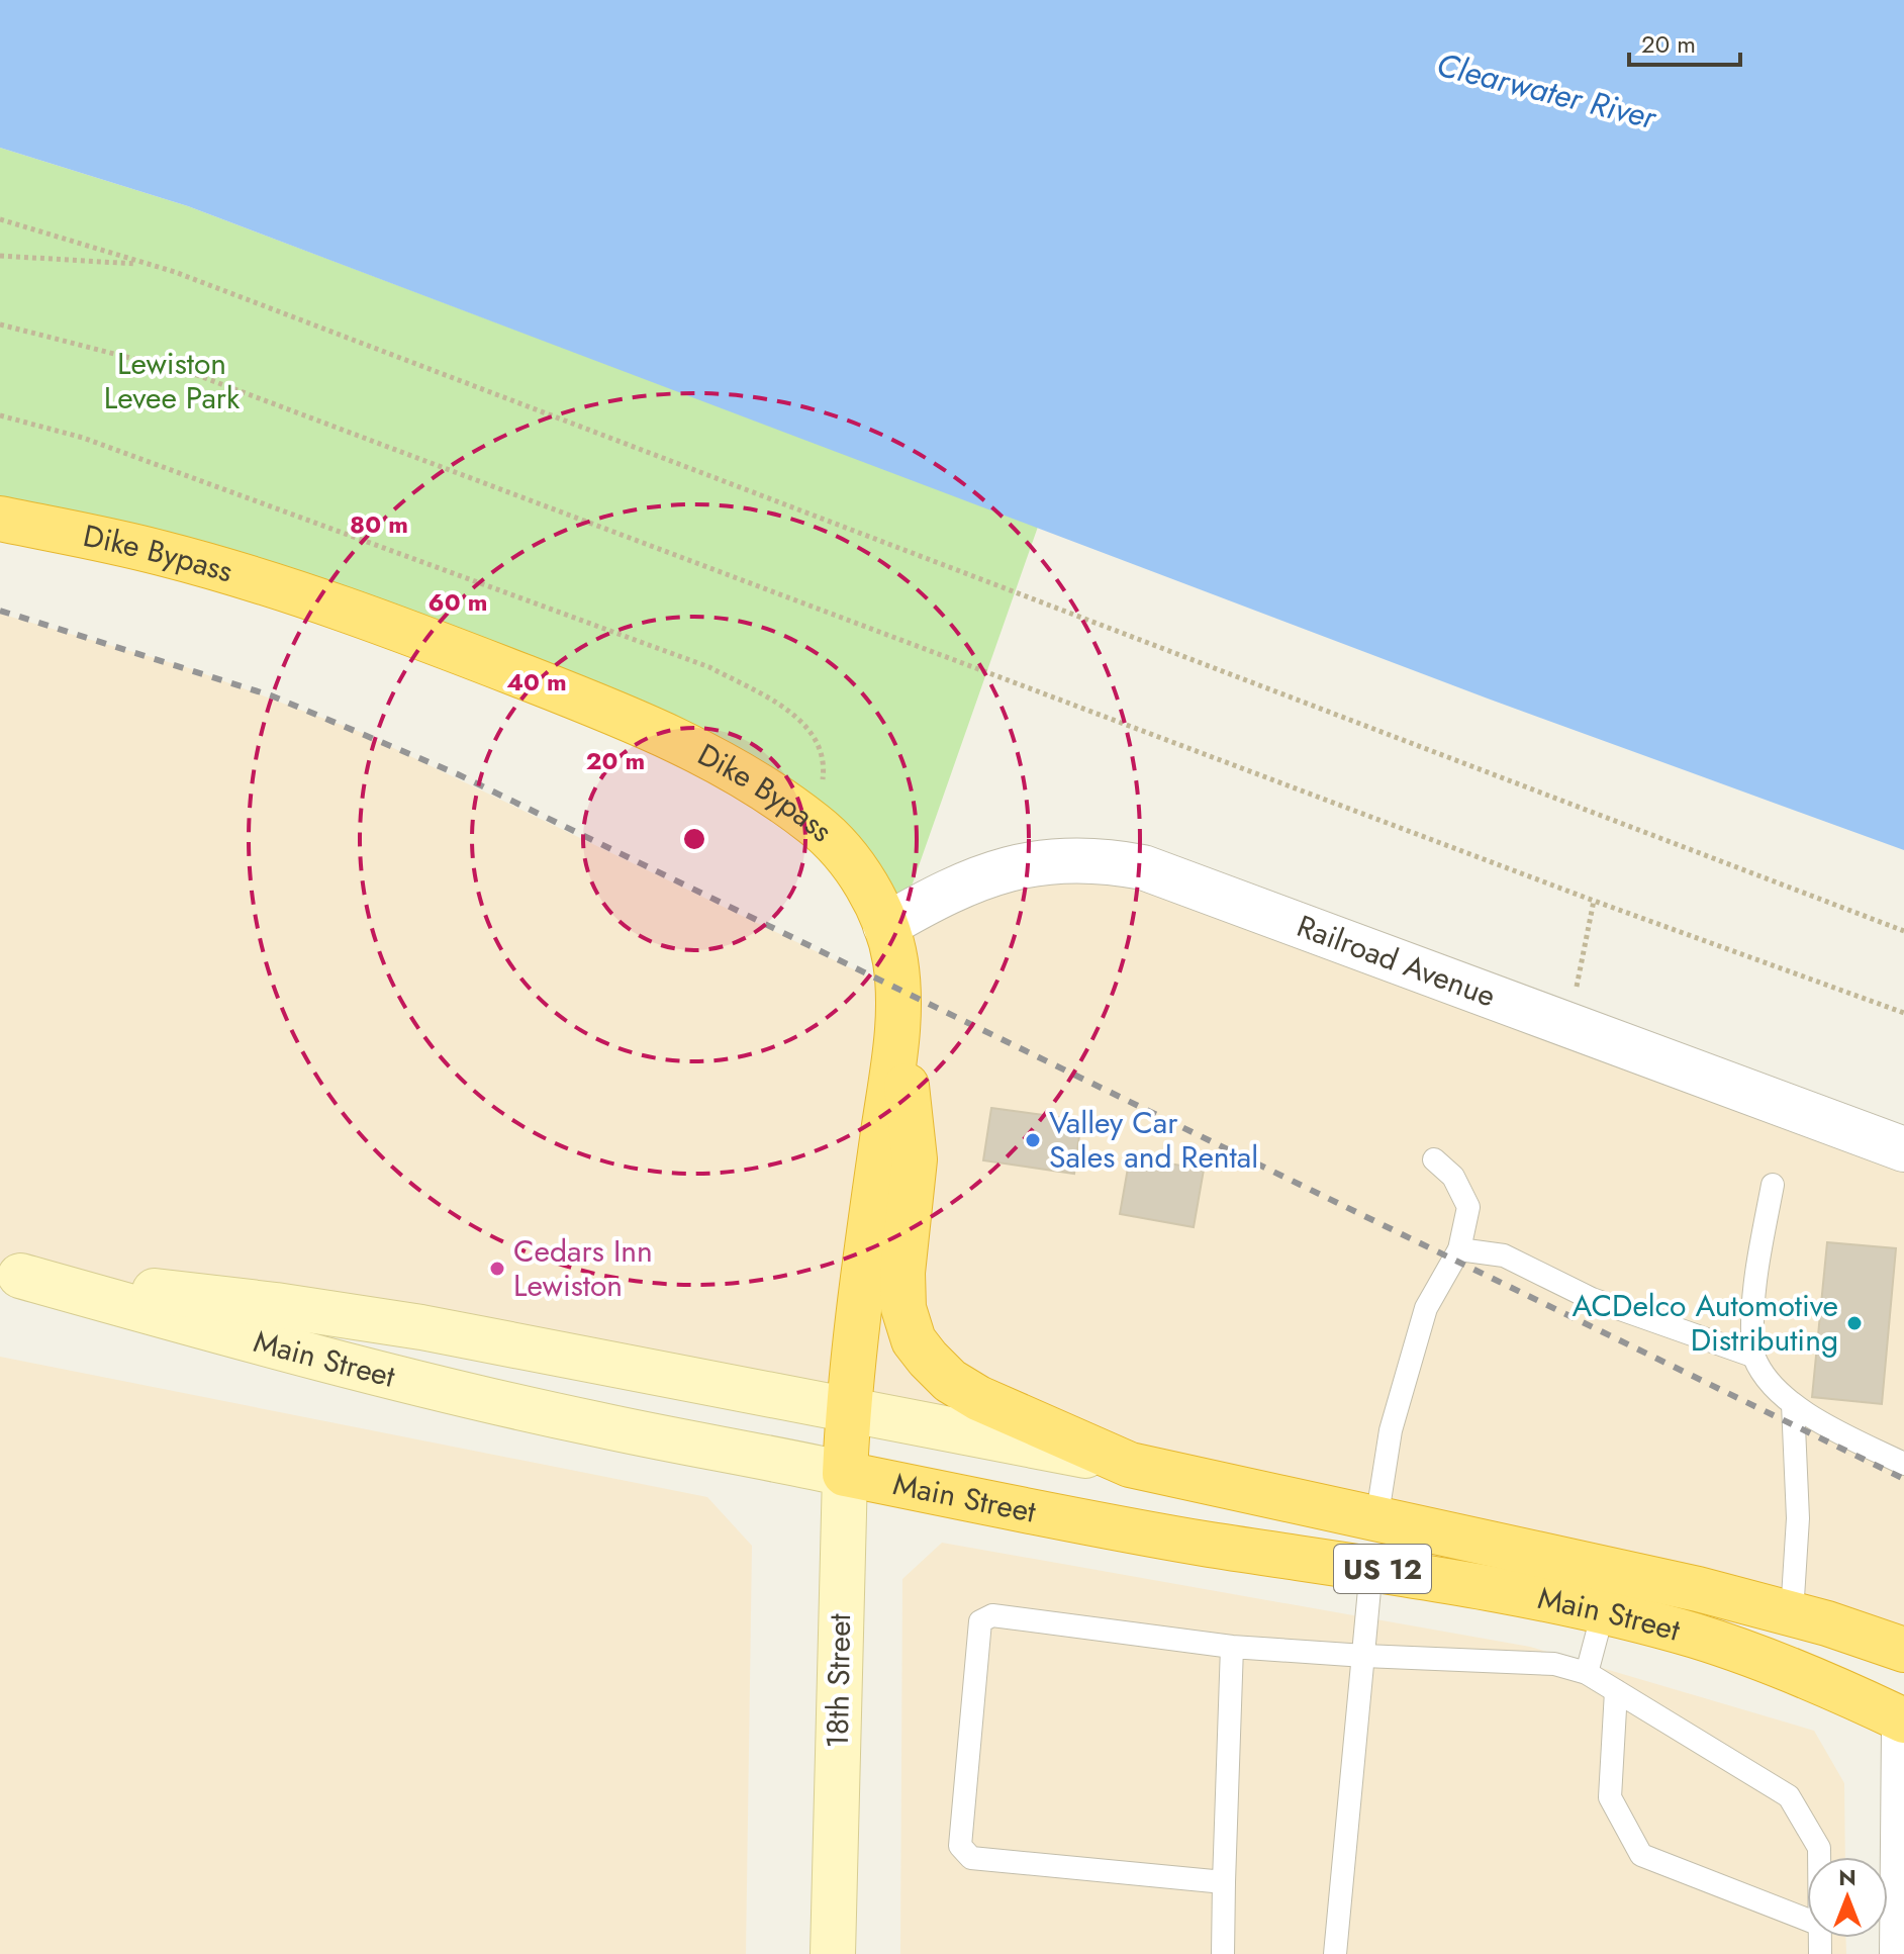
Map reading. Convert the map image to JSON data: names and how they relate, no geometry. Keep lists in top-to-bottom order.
{
  "streets": {
    "highway": [
      "Dike Bypass",
      "Main Street",
      "US 12",
      "18th Street"
    ],
    "street": ["Railroad Avenue"]
  },
  "crossings": [
    ["Dike Bypass", "Railroad Avenue"],
    ["Dike Bypass", "Main Street"],
    ["Dike Bypass", "US 12"],
    ["Dike Bypass", "18th Street"],
    ["Main Street", "US 12"],
    ["Main Street", "18th Street"]
  ],
  "water": ["Clearwater River"],
  "parks": ["Lewiston Levee Park"],
  "places": ["Valley Car Sales and Rental", "Cedars Inn Lewiston", "ACDelco Automotive Distributing"],
  "scale_bar": "20 m",
  "north": "top",
  "rings": [
    "80 m",
    "60 m",
    "40 m",
    "20 m"
  ]
}
